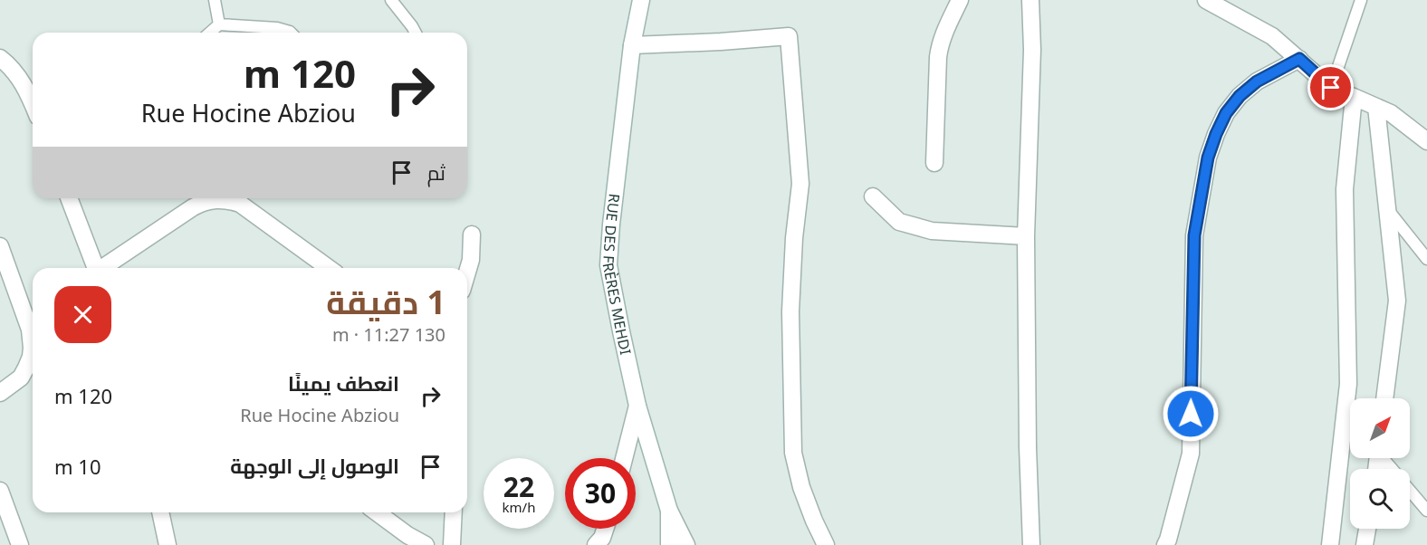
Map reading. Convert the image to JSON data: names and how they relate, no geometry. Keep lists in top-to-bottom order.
{
  "streets": {
    "street": ["RUE DES FRÈRES MEHDI"]
  },
  "north": "top right",
  "page": {
    "turn": ["120 m", "Rue Hocine Abziou"],
    "then": "ثم",
    "heading": ["1 دقيقة", "130 m · 11:27"],
    "list": [
      {
        "name": "انعطف يمينًا",
        "note": "Rue Hocine Abziou",
        "value": "120 m"
      },
      {
        "name": "الوصول إلى الوجهة",
        "value": "10 m"
      }
    ],
    "speed": "22 km/h",
    "limit": "30"
  }
}
